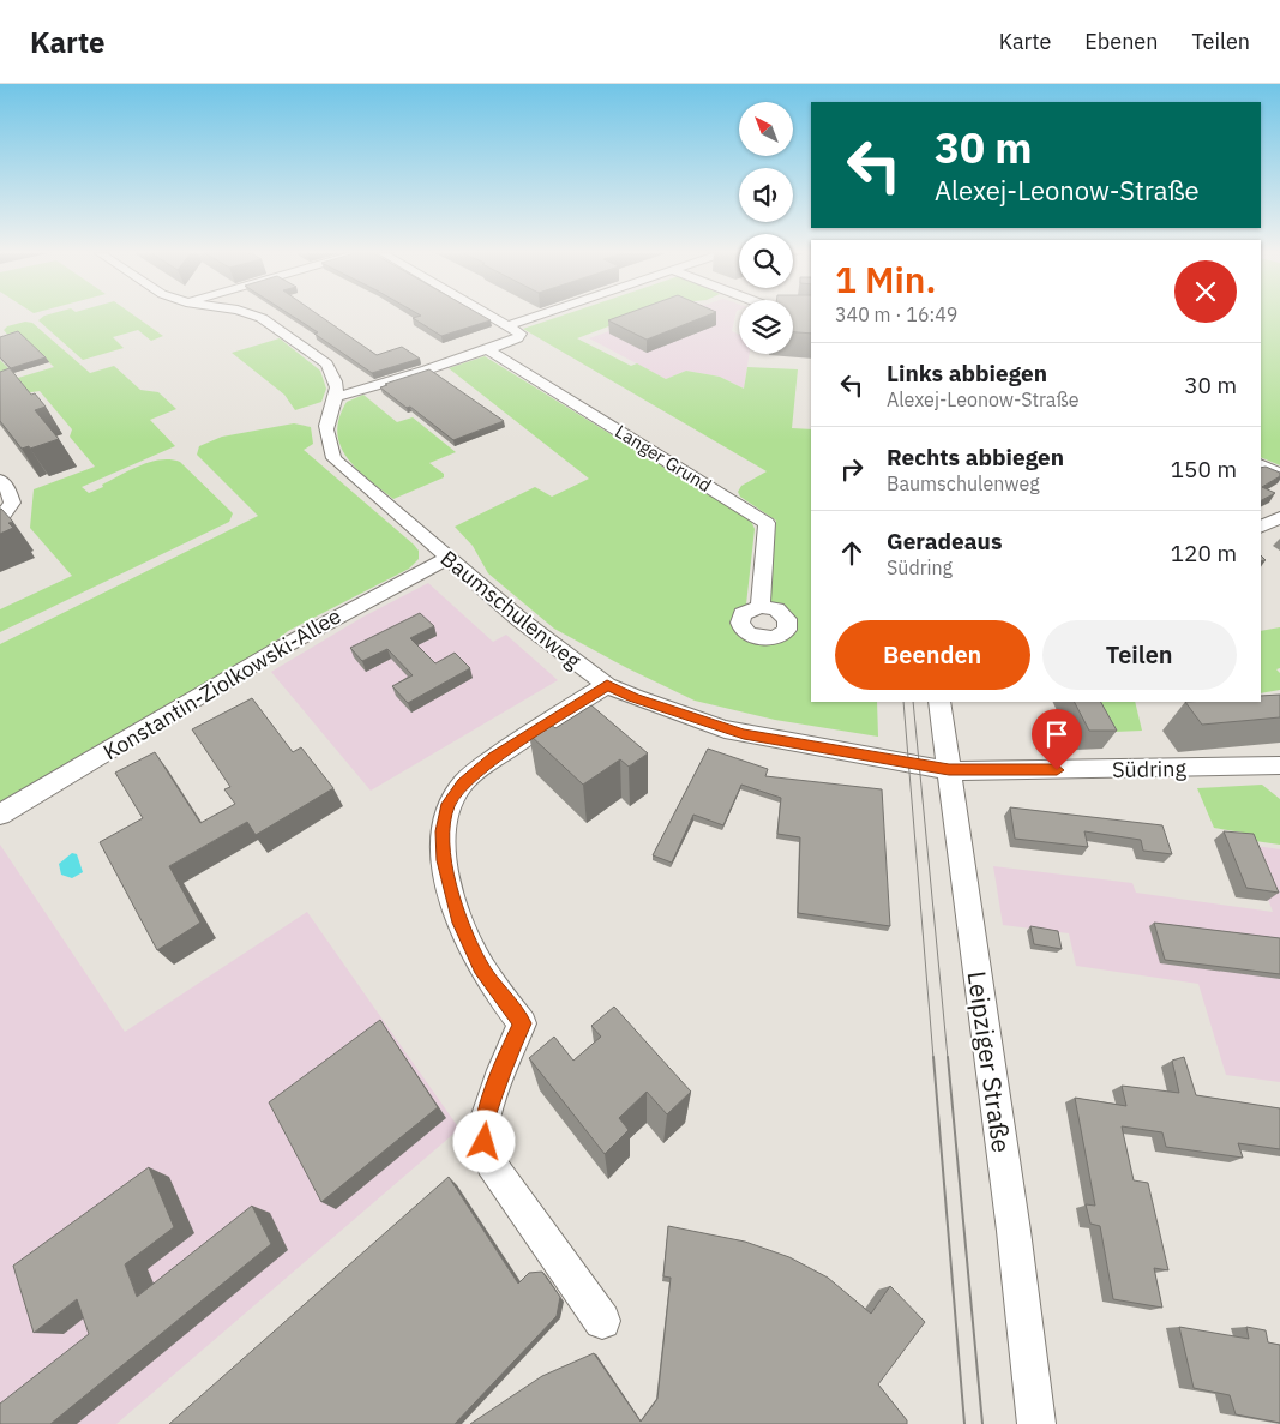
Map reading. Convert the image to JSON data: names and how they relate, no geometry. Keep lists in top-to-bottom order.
{
  "streets": {
    "street": [
      "Langer Grund",
      "Baumschulenweg",
      "Konstantin-Ziolkowski-Allee",
      "Südring",
      "Leipziger Straße"
    ]
  },
  "crossings": [
    ["Baumschulenweg", "Konstantin-Ziolkowski-Allee"],
    ["Baumschulenweg", "Südring"],
    ["Baumschulenweg", "Leipziger Straße"],
    ["Südring", "Leipziger Straße"]
  ],
  "north": "top left",
  "page": {
    "header": "Karte",
    "nav": ["Karte", "Ebenen", "Teilen"],
    "turn": ["30 m", "Alexej-Leonow-Straße"],
    "heading": ["1 Min.", "340 m · 16:49"],
    "list": [
      {
        "name": "Links abbiegen",
        "note": "Alexej-Leonow-Straße",
        "value": "30 m"
      },
      {
        "name": "Rechts abbiegen",
        "note": "Baumschulenweg",
        "value": "150 m"
      },
      {
        "name": "Geradeaus",
        "note": "Südring",
        "value": "120 m"
      }
    ],
    "buttons": ["Beenden", "Teilen"]
  }
}
